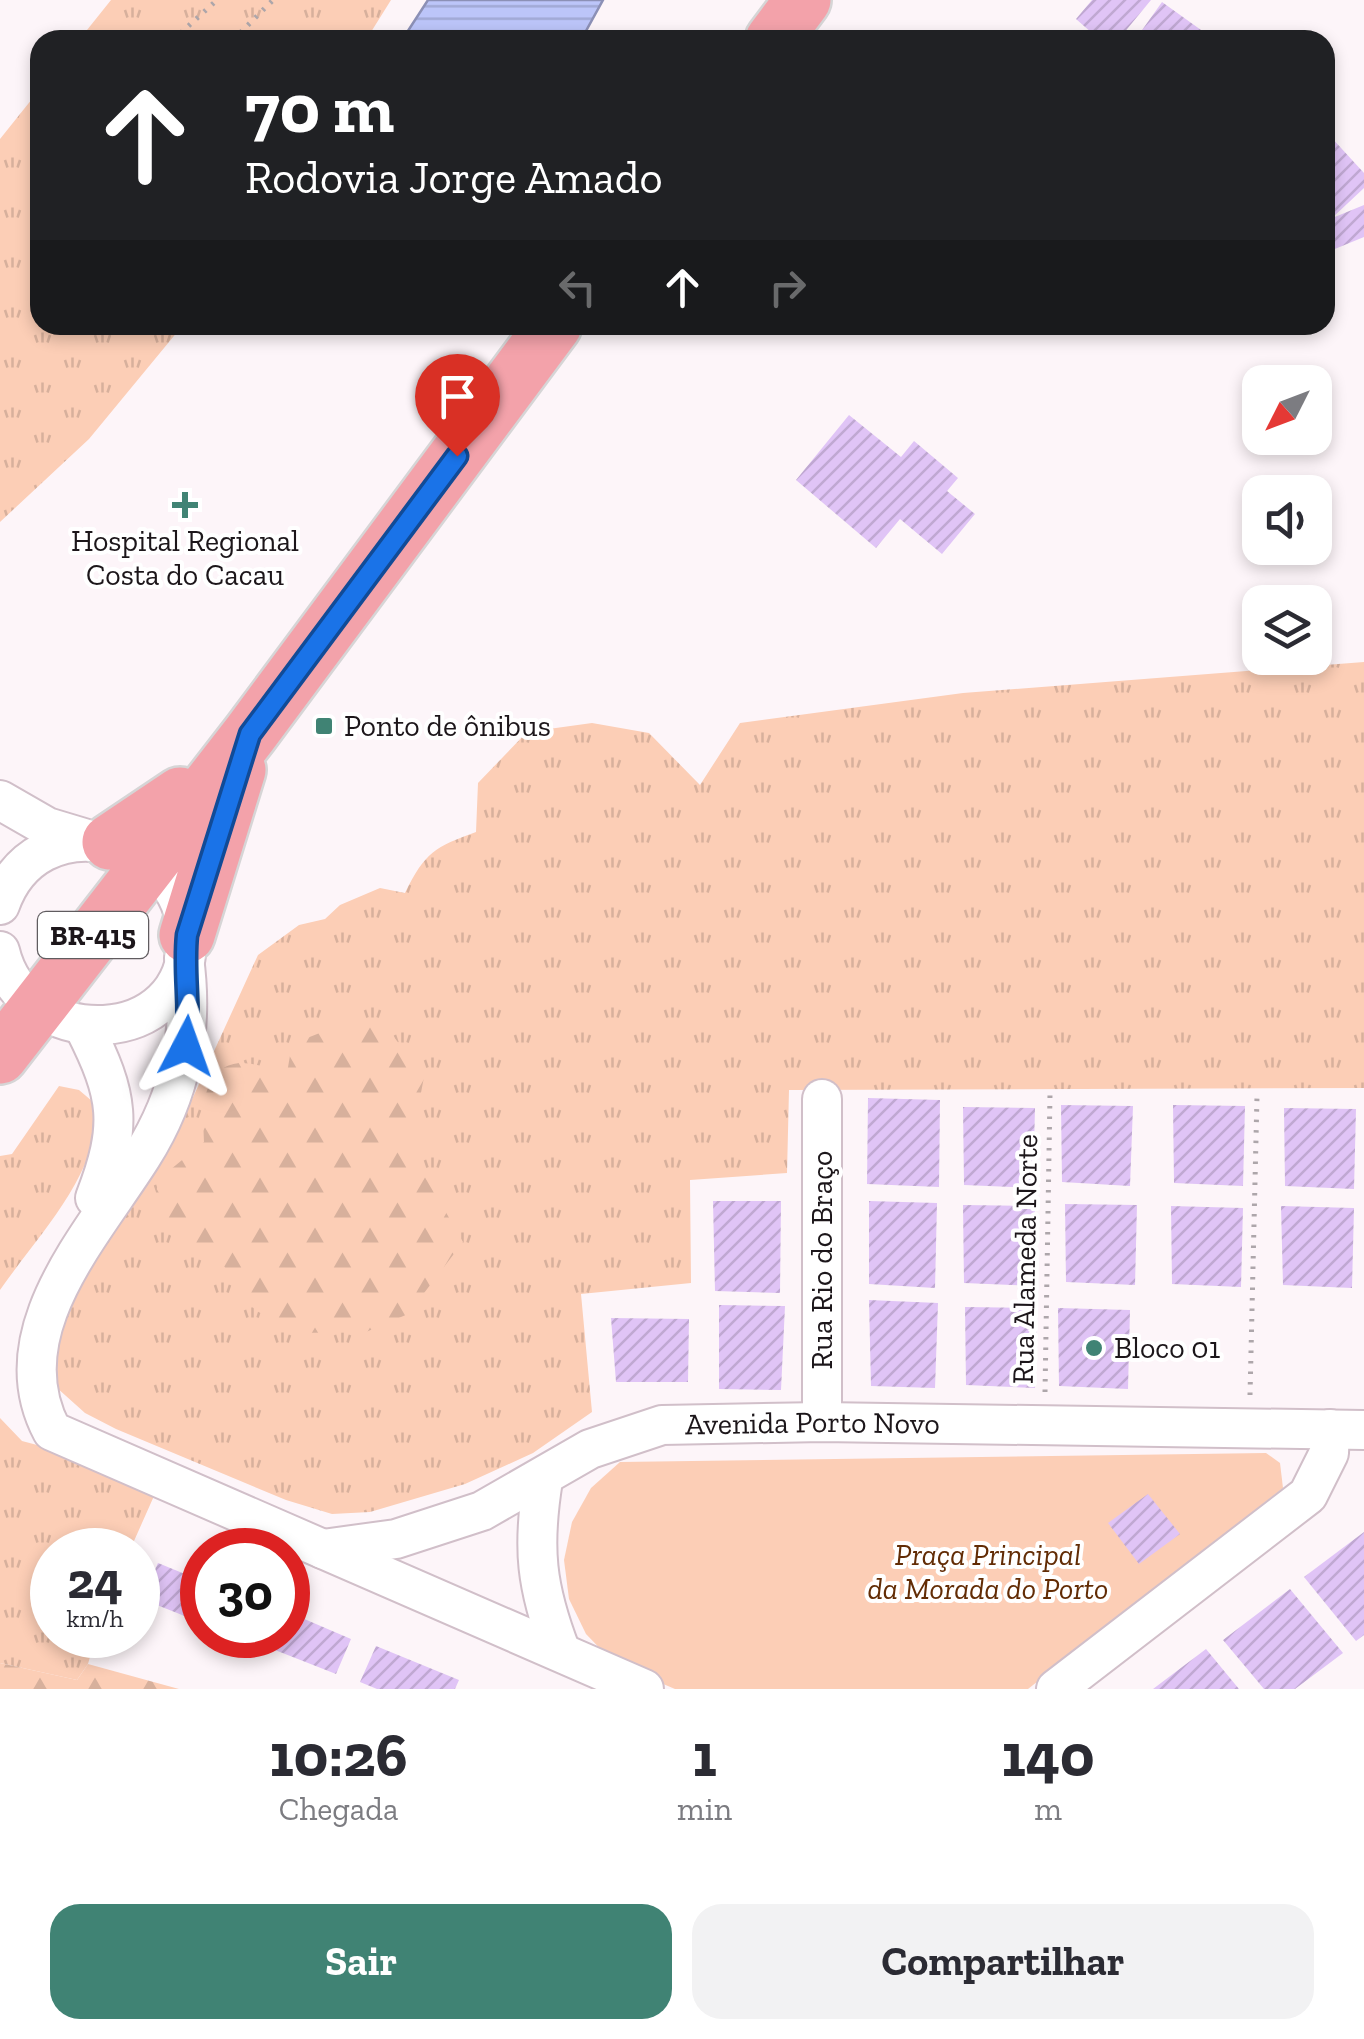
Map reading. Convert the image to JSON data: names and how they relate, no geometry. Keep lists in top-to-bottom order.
{
  "streets": {
    "main road": ["BR-415"],
    "street": ["Rua Rio do Braço", "Avenida Porto Novo"],
    "path": ["Rua Alameda Norte"]
  },
  "crossings": [
    ["Rua Alameda Norte", "Avenida Porto Novo"],
    ["Rua Rio do Braço", "Avenida Porto Novo"]
  ],
  "parks": ["Praça Principal da Morada do Porto"],
  "places": {
    "health": ["Hospital Regional Costa do Cacau"],
    "transit": ["Ponto de ônibus"],
    "other": ["Bloco 01"]
  },
  "north": "bottom left",
  "page": {
    "turn": ["70 m", "Rodovia Jorge Amado"],
    "speed": "24 km/h",
    "limit": "30",
    "eta": [
      "10:26",
      "Chegada",
      "1",
      "min",
      "140",
      "m"
    ],
    "buttons": ["Sair", "Compartilhar"]
  }
}
